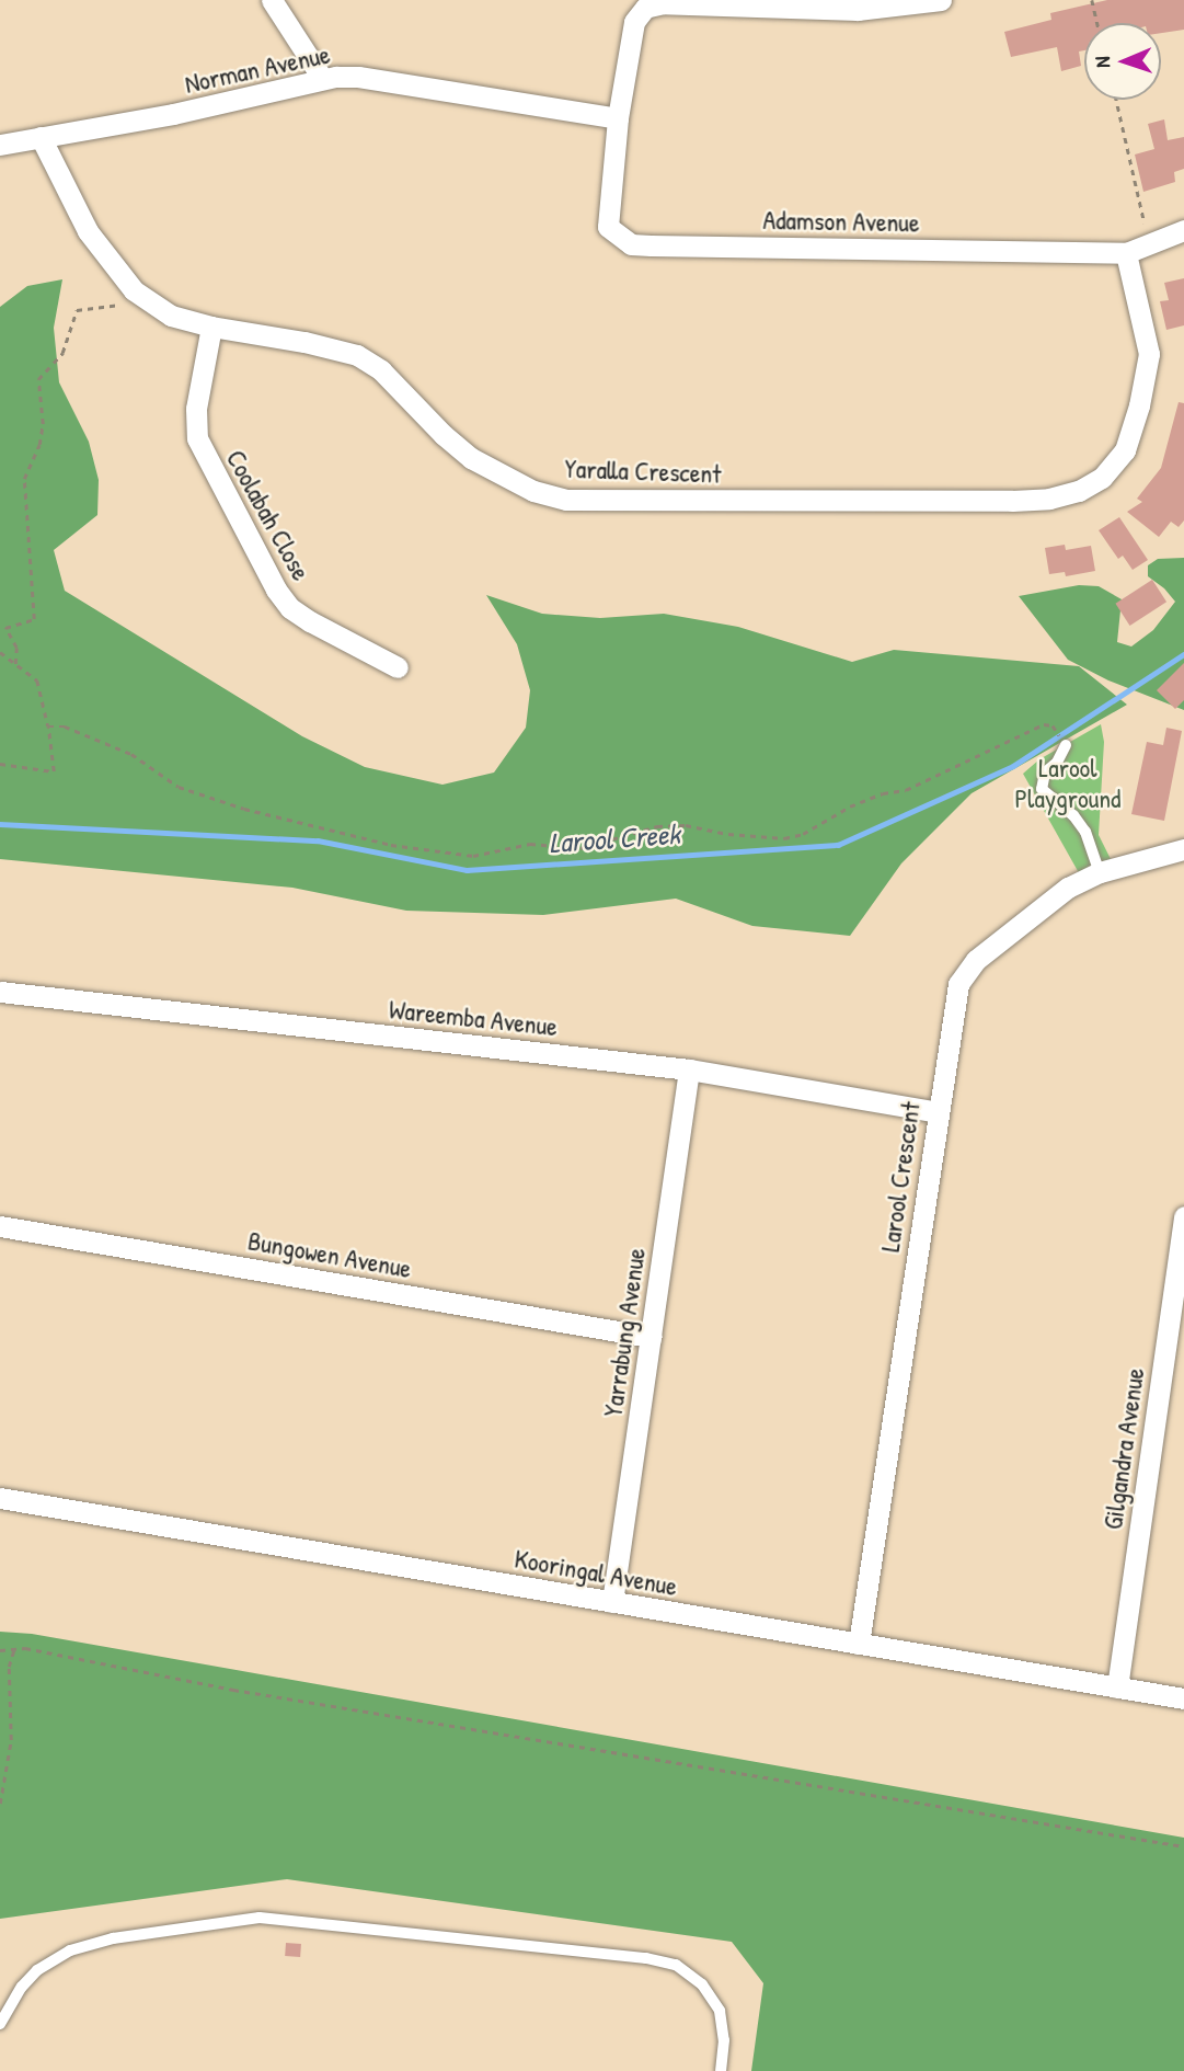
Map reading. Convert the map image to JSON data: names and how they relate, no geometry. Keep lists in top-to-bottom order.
{
  "streets": {
    "street": [
      "Norman Avenue",
      "Adamson Avenue",
      "Yaralla Crescent",
      "Coolabah Close",
      "Wareemba Avenue",
      "Larool Crescent",
      "Bungowen Avenue",
      "Yarrabung Avenue",
      "Gilgandra Avenue",
      "Kooringal Avenue"
    ]
  },
  "crossings": [
    ["Norman Avenue", "Adamson Avenue"],
    ["Norman Avenue", "Yaralla Crescent"],
    ["Adamson Avenue", "Yaralla Crescent"],
    ["Yaralla Crescent", "Coolabah Close"],
    ["Wareemba Avenue", "Larool Crescent"],
    ["Wareemba Avenue", "Yarrabung Avenue"],
    ["Larool Crescent", "Kooringal Avenue"],
    ["Bungowen Avenue", "Yarrabung Avenue"],
    ["Yarrabung Avenue", "Kooringal Avenue"],
    ["Gilgandra Avenue", "Kooringal Avenue"]
  ],
  "water": ["Larool Creek"],
  "parks": ["Larool Playground"],
  "north": "left"
}
